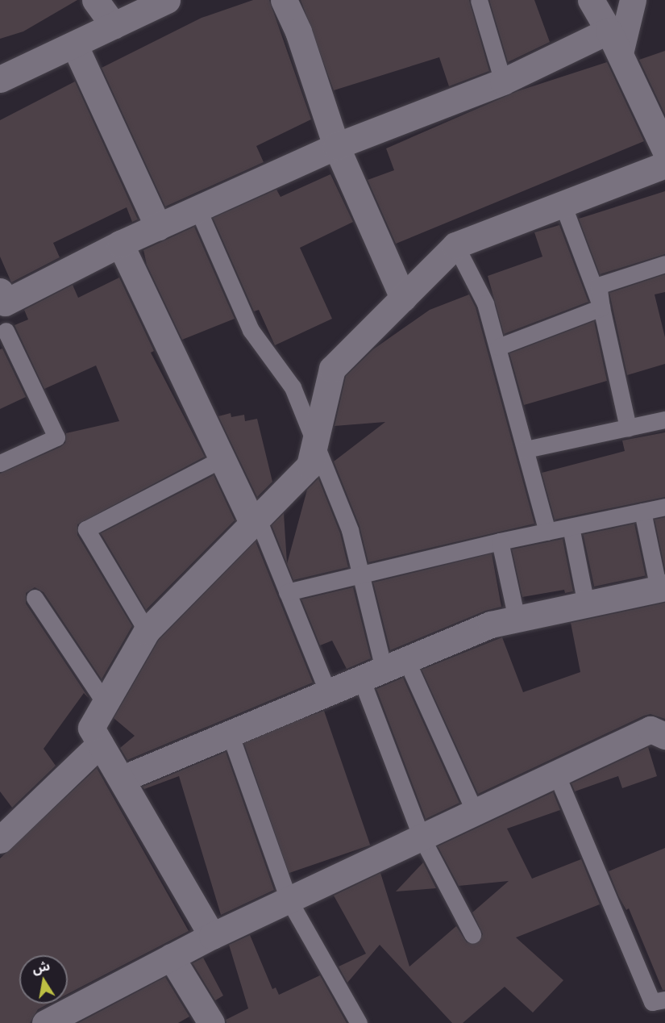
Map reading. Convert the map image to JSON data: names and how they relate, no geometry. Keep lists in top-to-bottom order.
{
  "north": "top"
}
